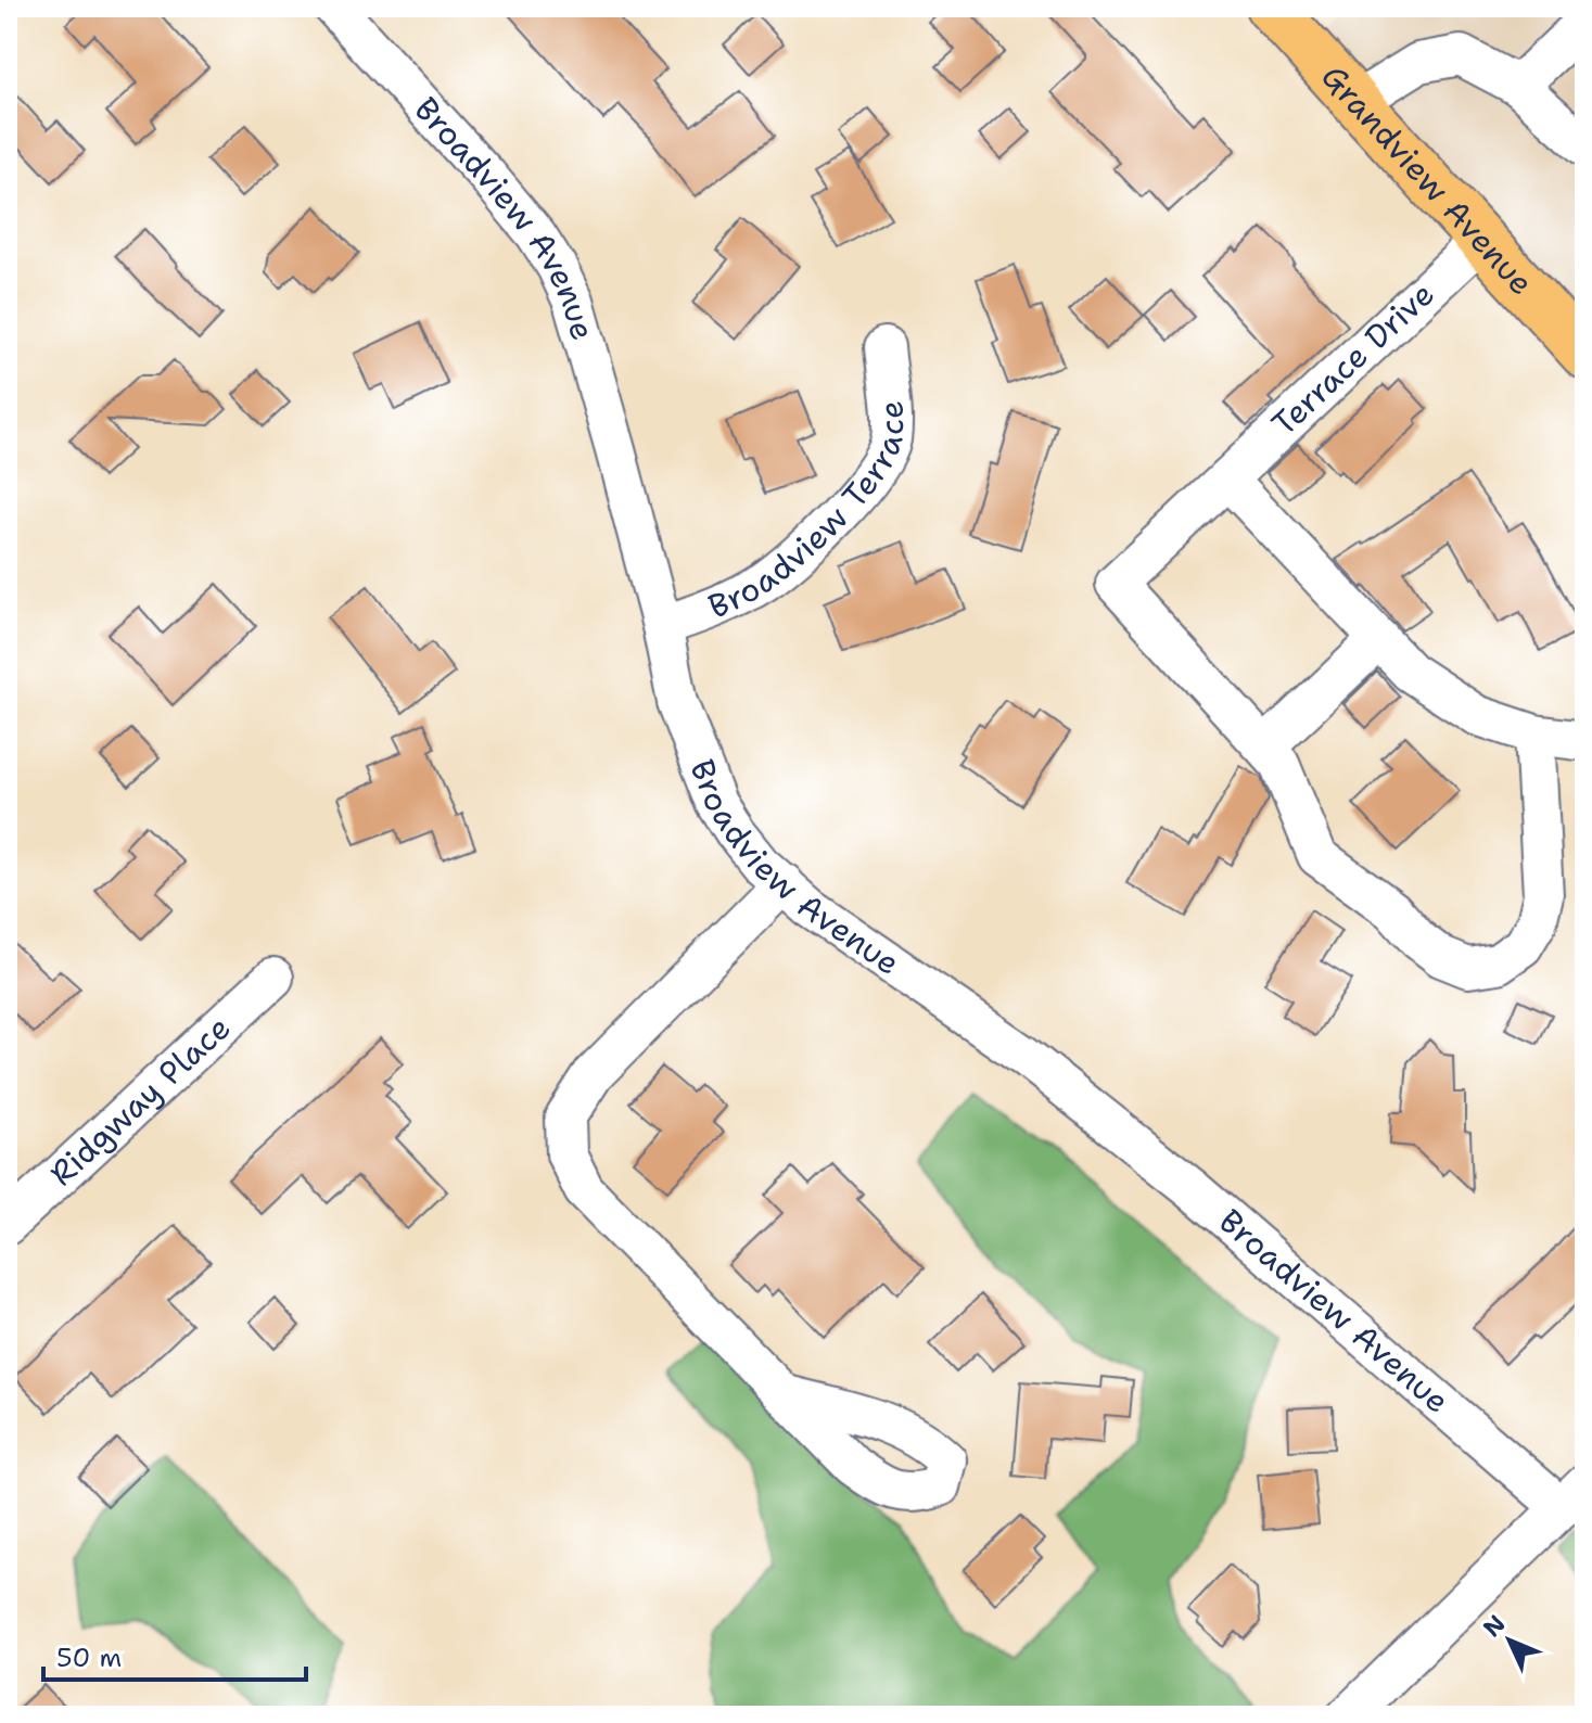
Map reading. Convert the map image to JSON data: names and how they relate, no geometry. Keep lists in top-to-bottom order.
{
  "streets": {
    "main road": ["Grandview Avenue"],
    "street": [
      "Broadview Avenue",
      "Terrace Drive",
      "Broadview Terrace",
      "Ridgway Place"
    ]
  },
  "crossings": [
    ["Grandview Avenue", "Terrace Drive"],
    ["Broadview Avenue", "Broadview Terrace"]
  ],
  "scale_bar": "50 m",
  "north": "top left"
}
